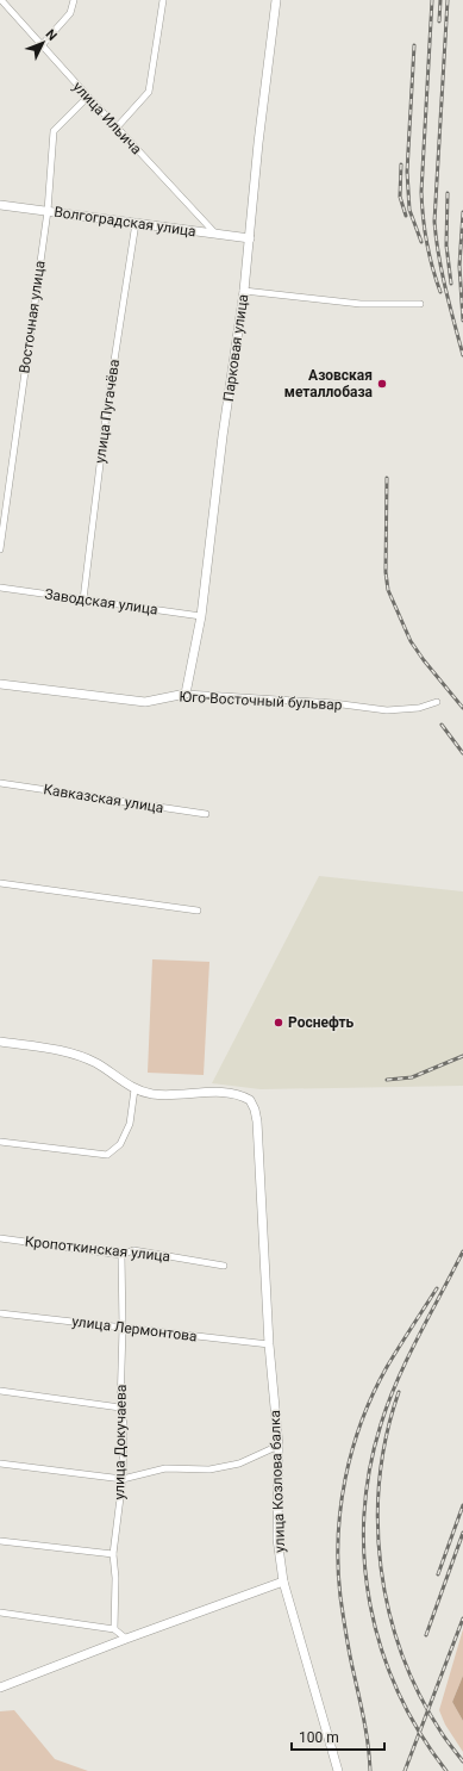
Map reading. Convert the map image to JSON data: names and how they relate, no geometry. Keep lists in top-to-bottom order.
{
  "streets": {
    "main road": [
      "Волгоградская улица",
      "Парковая улица",
      "Юго-Восточный бульвар",
      "улица Козлова балка"
    ],
    "street": [
      "улица Ильича",
      "Восточная улица",
      "улица Пугачёва",
      "Заводская улица",
      "Кавказская улица",
      "Кропоткинская улица",
      "улица Лермонтова",
      "улица Докучаева"
    ]
  },
  "crossings": [
    ["улица Ильича", "Волгоградская улица"],
    ["улица Ильича", "Восточная улица"],
    ["Волгоградская улица", "Восточная улица"],
    ["Волгоградская улица", "Парковая улица"],
    ["Волгоградская улица", "улица Пугачёва"],
    ["Парковая улица", "Заводская улица"],
    ["Парковая улица", "Юго-Восточный бульвар"],
    ["улица Пугачёва", "Заводская улица"],
    ["Кропоткинская улица", "улица Докучаева"],
    ["улица Лермонтова", "улица Докучаева"],
    ["улица Лермонтова", "улица Козлова балка"]
  ],
  "places": ["Азовская металлобаза", "Роснефть"],
  "scale_bar": "100 m",
  "north": "top right"
}
